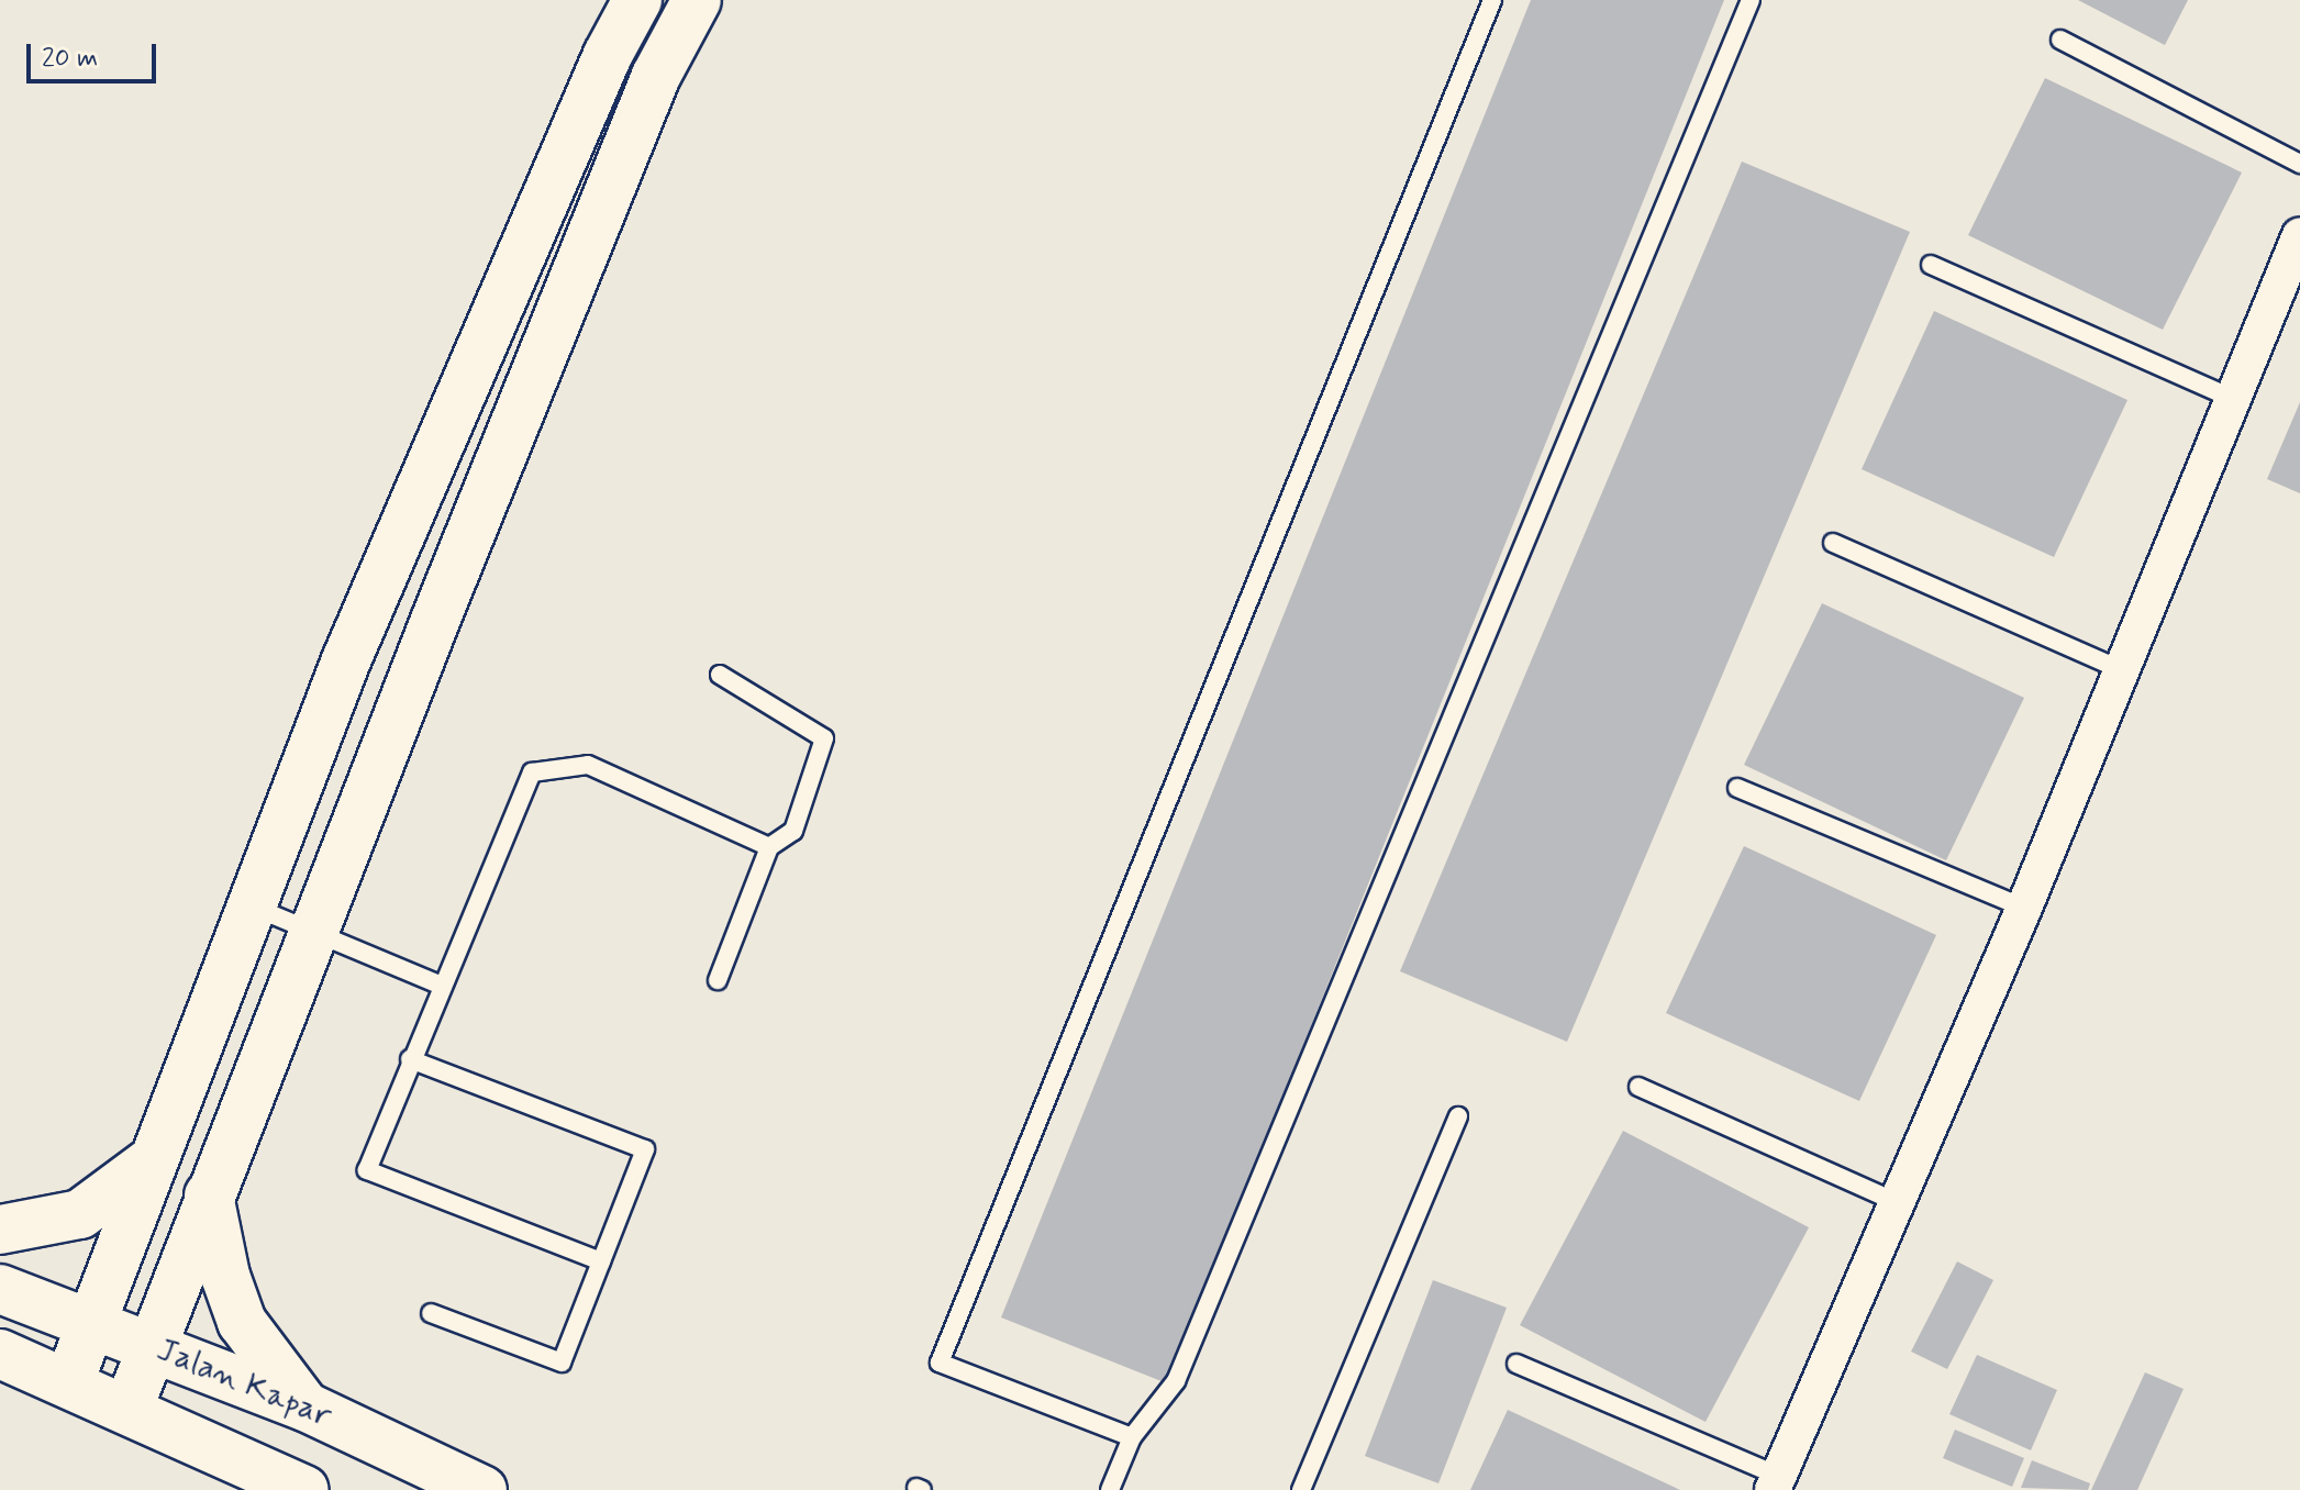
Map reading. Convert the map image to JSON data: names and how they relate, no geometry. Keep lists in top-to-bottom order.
{
  "streets": {
    "highway": ["Jalan Kapar"]
  },
  "scale_bar": "20 m"
}
